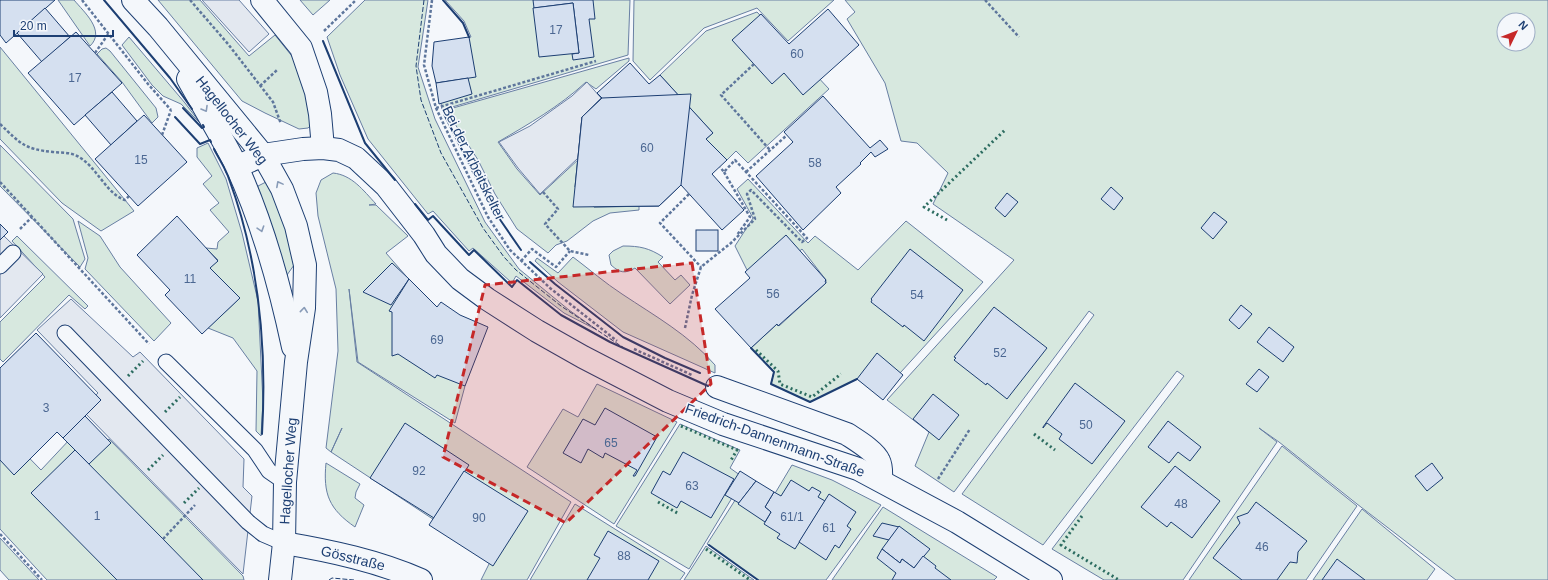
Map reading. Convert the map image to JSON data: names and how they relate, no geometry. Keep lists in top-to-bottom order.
{
  "streets": {
    "street": ["Hagellocher Weg", "Friedrich-Dannenmann-Straße", "Gösstraße"],
    "path": ["Bei der Arbeitskelter"]
  },
  "crossings": [
    ["Hagellocher Weg", "Friedrich-Dannenmann-Straße"],
    ["Hagellocher Weg", "Gösstraße"]
  ],
  "house_numbers": [
    "17",
    "60",
    "17",
    "60",
    "15",
    "58",
    "11",
    "56",
    "54",
    "69",
    "52",
    "3",
    "50",
    "65",
    "92",
    "63",
    "48",
    "1",
    "61/1",
    "90",
    "61",
    "46",
    "88"
  ],
  "scale_bar": "20 m",
  "north": "top right"
}
